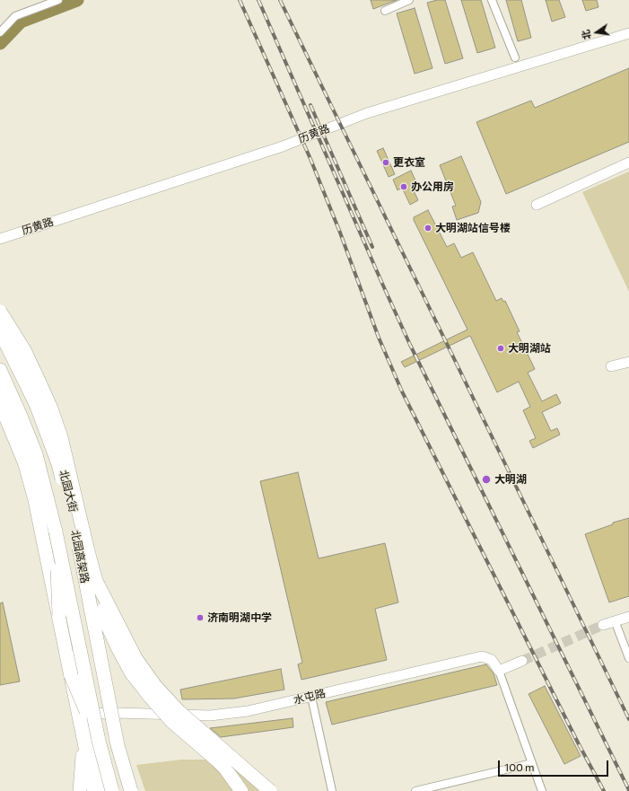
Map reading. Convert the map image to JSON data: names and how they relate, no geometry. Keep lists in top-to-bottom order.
{
  "streets": {
    "highway": ["北园高架路"],
    "main road": ["北园大街"],
    "street": ["历黄路", "水屯路"]
  },
  "crossings": [
    ["北园大街", "水屯路"]
  ],
  "places": [
    "更衣室",
    "办公用房",
    "大明湖站信号楼",
    "大明湖站",
    "大明湖",
    "济南明湖中学"
  ],
  "scale_bar": "100 m",
  "north": "left"
}
